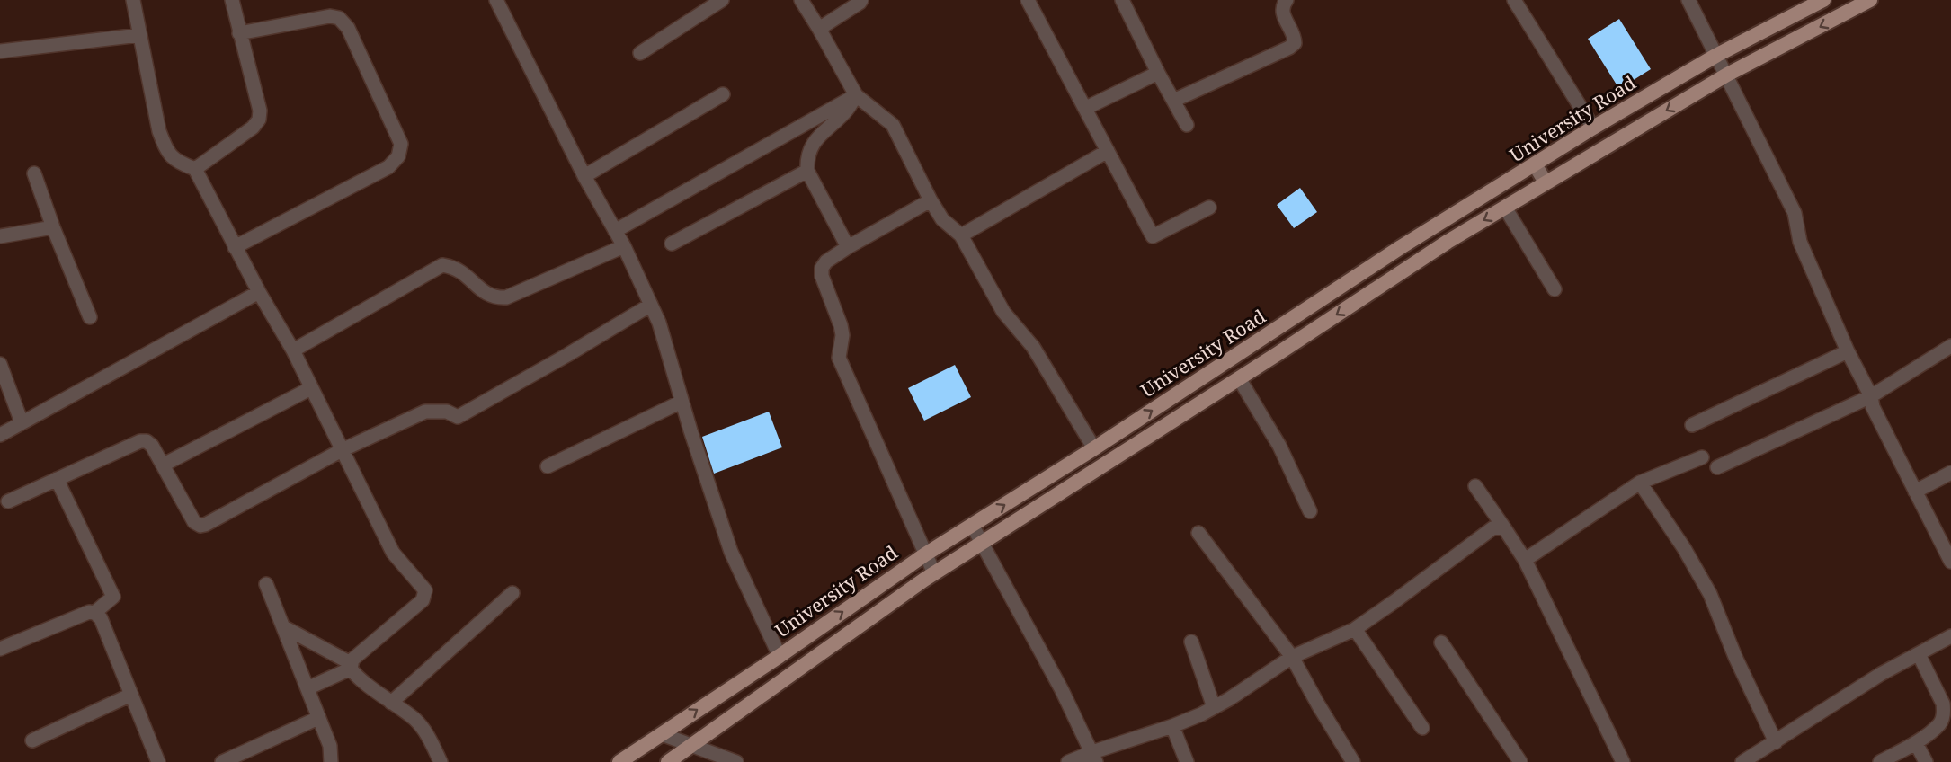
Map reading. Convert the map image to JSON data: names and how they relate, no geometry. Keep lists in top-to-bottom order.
{
  "streets": {
    "main road": ["University Road"]
  }
}
